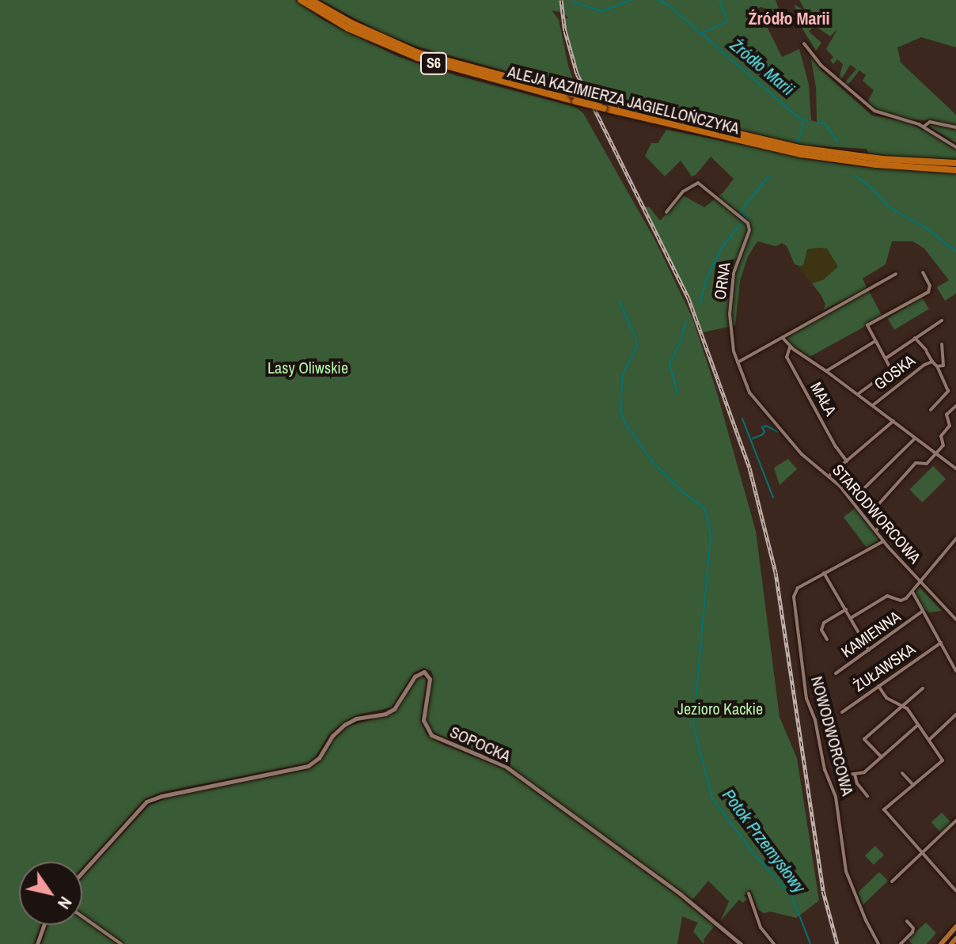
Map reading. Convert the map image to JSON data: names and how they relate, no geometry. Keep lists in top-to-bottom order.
{
  "streets": {
    "highway": ["S6", "ALEJA KAZIMIERZA JAGIELLOŃCZYKA"],
    "main road": ["SOPOCKA"],
    "street": [
      "ORNA",
      "GOSKA",
      "MAŁA",
      "STARODWORCOWA",
      "KAMIENNA",
      "ŻUŁAWSKA",
      "NOWODWORCOWA"
    ]
  },
  "crossings": [
    ["ORNA", "STARODWORCOWA"],
    ["STARODWORCOWA", "NOWODWORCOWA"]
  ],
  "districts": ["Źródło Marii"],
  "water": ["Źródło Marii", "Potok Przemysłowy"],
  "parks": ["Lasy Oliwskie", "Jezioro Kackie"],
  "north": "bottom right"
}
